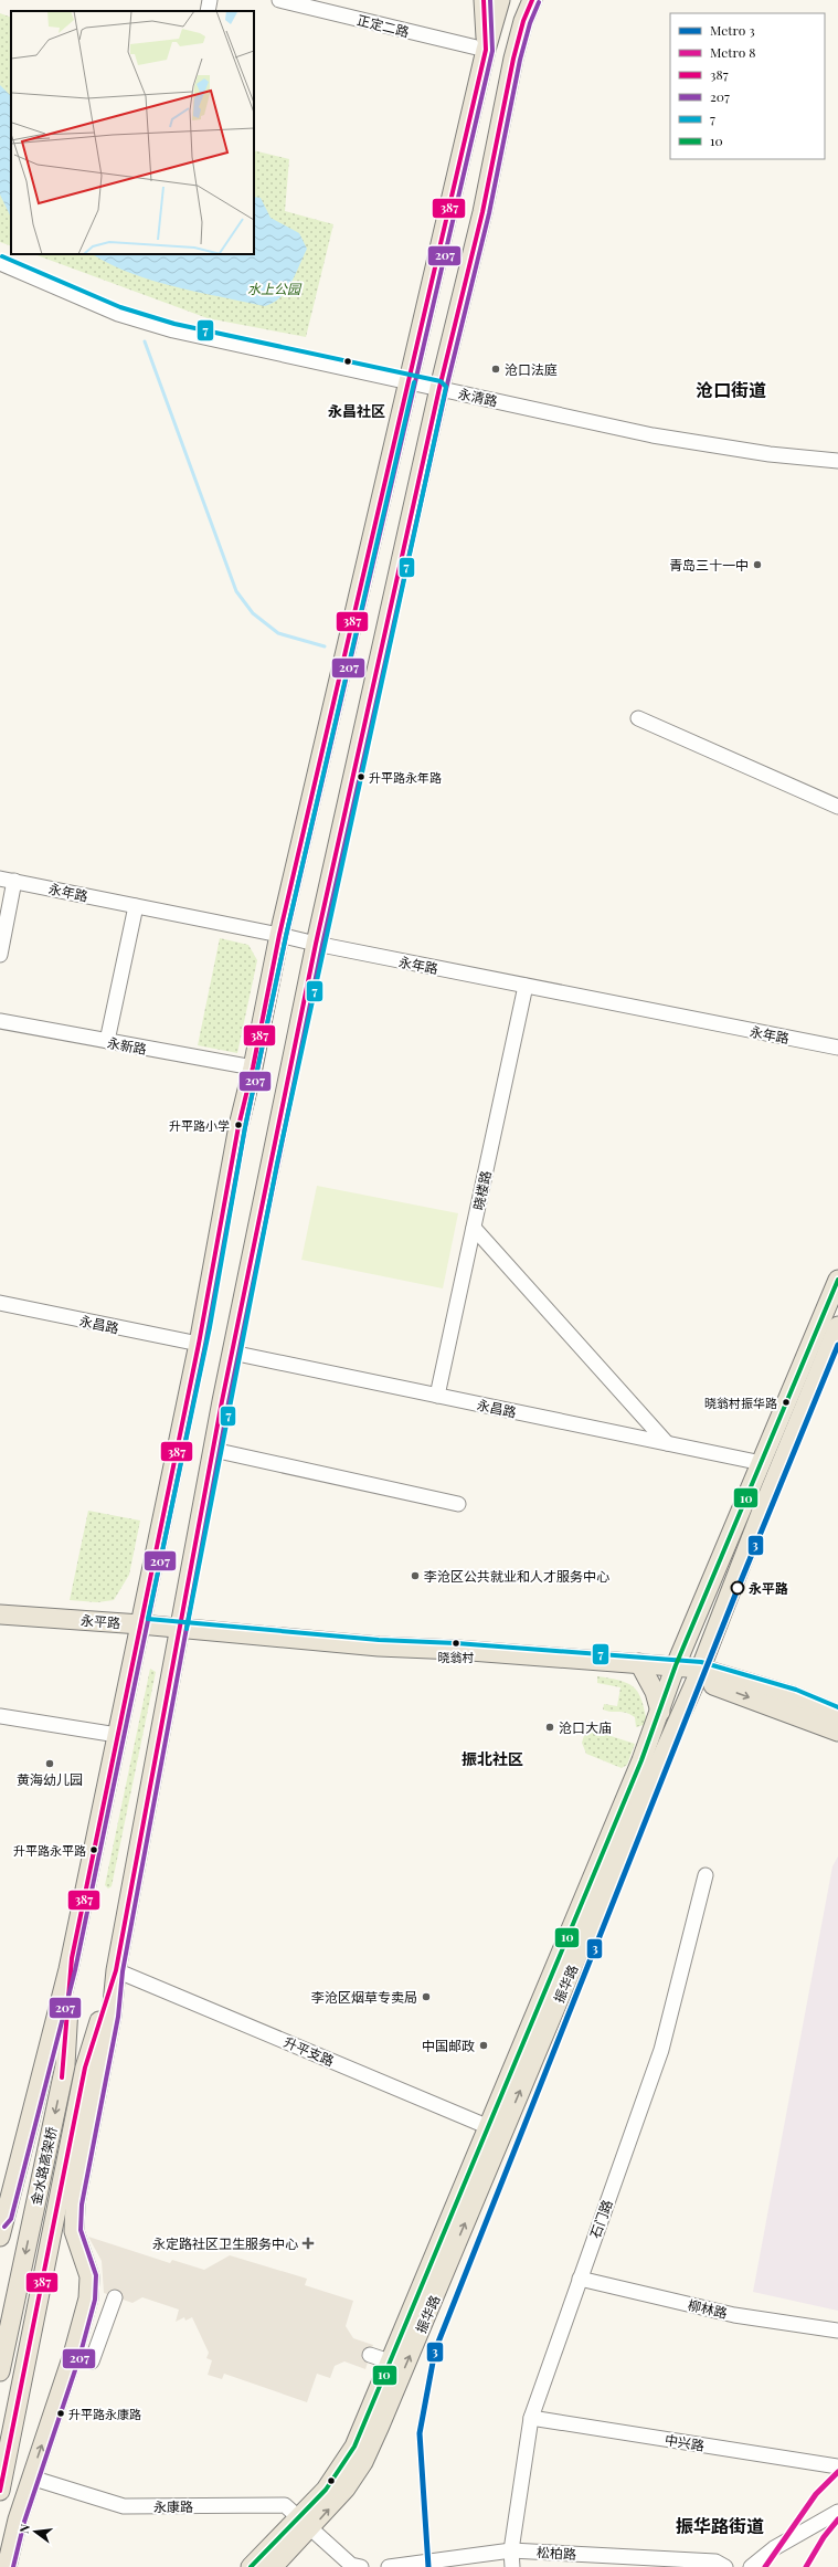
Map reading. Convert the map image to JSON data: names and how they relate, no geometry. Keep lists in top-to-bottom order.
{
  "streets": {
    "main road": ["永平路", "振华路", "金水路高架桥"],
    "street": [
      "正定二路",
      "永清路",
      "永年路",
      "永新路",
      "晓楼路",
      "永昌路",
      "升平支路",
      "石门路",
      "柳林路",
      "中兴路",
      "永康路",
      "松柏路"
    ]
  },
  "crossings": [
    ["永年路", "晓楼路"],
    ["晓楼路", "永昌路"],
    ["永昌路", "振华路"],
    ["永平路", "振华路"],
    ["振华路", "升平支路"],
    ["振华路", "永康路"],
    ["升平支路", "金水路高架桥"],
    ["石门路", "柳林路"],
    ["石门路", "中兴路"],
    ["石门路", "松柏路"]
  ],
  "districts": [
    "沧口街道",
    "永昌社区",
    "振北社区",
    "振华路街道"
  ],
  "parks": ["水上公园"],
  "places": {
    "other": [
      "沧口法庭",
      "青岛三十一中",
      "升平路永年路",
      "升平路小学",
      "晓翁村振华路",
      "李沧区公共就业和人才服务中心",
      "永平路",
      "晓翁村",
      "沧口大庙",
      "黄海幼儿园",
      "升平路永平路",
      "李沧区烟草专卖局",
      "中国邮政",
      "升平路永康路"
    ],
    "health": ["永定路社区卫生服务中心"]
  },
  "lines": [
    "transit line 387",
    "transit line 207",
    "transit line 7",
    "transit line 10",
    "metro line 3",
    "metro line 8"
  ],
  "legend": [
    "Metro 3",
    "Metro 8",
    "387",
    "207",
    "7",
    "10"
  ],
  "north": "left"
}
